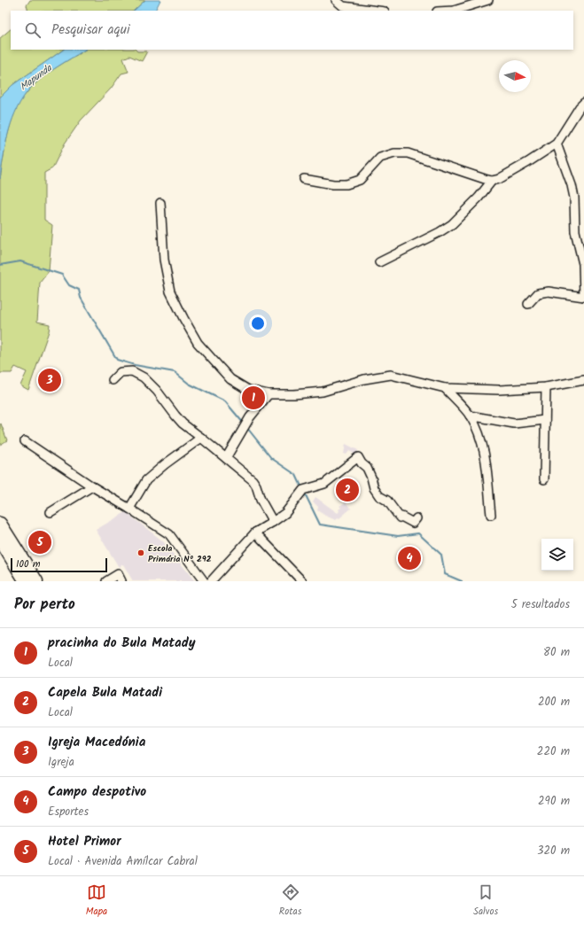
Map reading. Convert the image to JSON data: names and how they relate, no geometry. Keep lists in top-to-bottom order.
{
  "water": ["Mapunda"],
  "places": ["Escola Primária Nº 292"],
  "scale_bar": "100 m",
  "north": "right",
  "page": {
    "search": "Pesquisar aqui",
    "pins": [
      "3",
      "1",
      "2",
      "5",
      "4"
    ],
    "scale": "100 m",
    "heading": ["Por perto", "5 resultados"],
    "list": [
      {
        "mark": "1",
        "name": "pracinha do Bula Matady",
        "note": "Local",
        "value": "80 m"
      },
      {
        "mark": "2",
        "name": "Capela Bula Matadi",
        "note": "Local",
        "value": "200 m"
      },
      {
        "mark": "3",
        "name": "Igreja Macedónia",
        "note": "Igreja",
        "value": "220 m"
      },
      {
        "mark": "4",
        "name": "Campo despotivo",
        "note": "Esportes",
        "value": "290 m"
      },
      {
        "mark": "5",
        "name": "Hotel Primor",
        "note": "Local · Avenida Amílcar Cabral",
        "value": "320 m"
      }
    ],
    "nav": ["Mapa", "Rotas", "Salvos"]
  }
}
